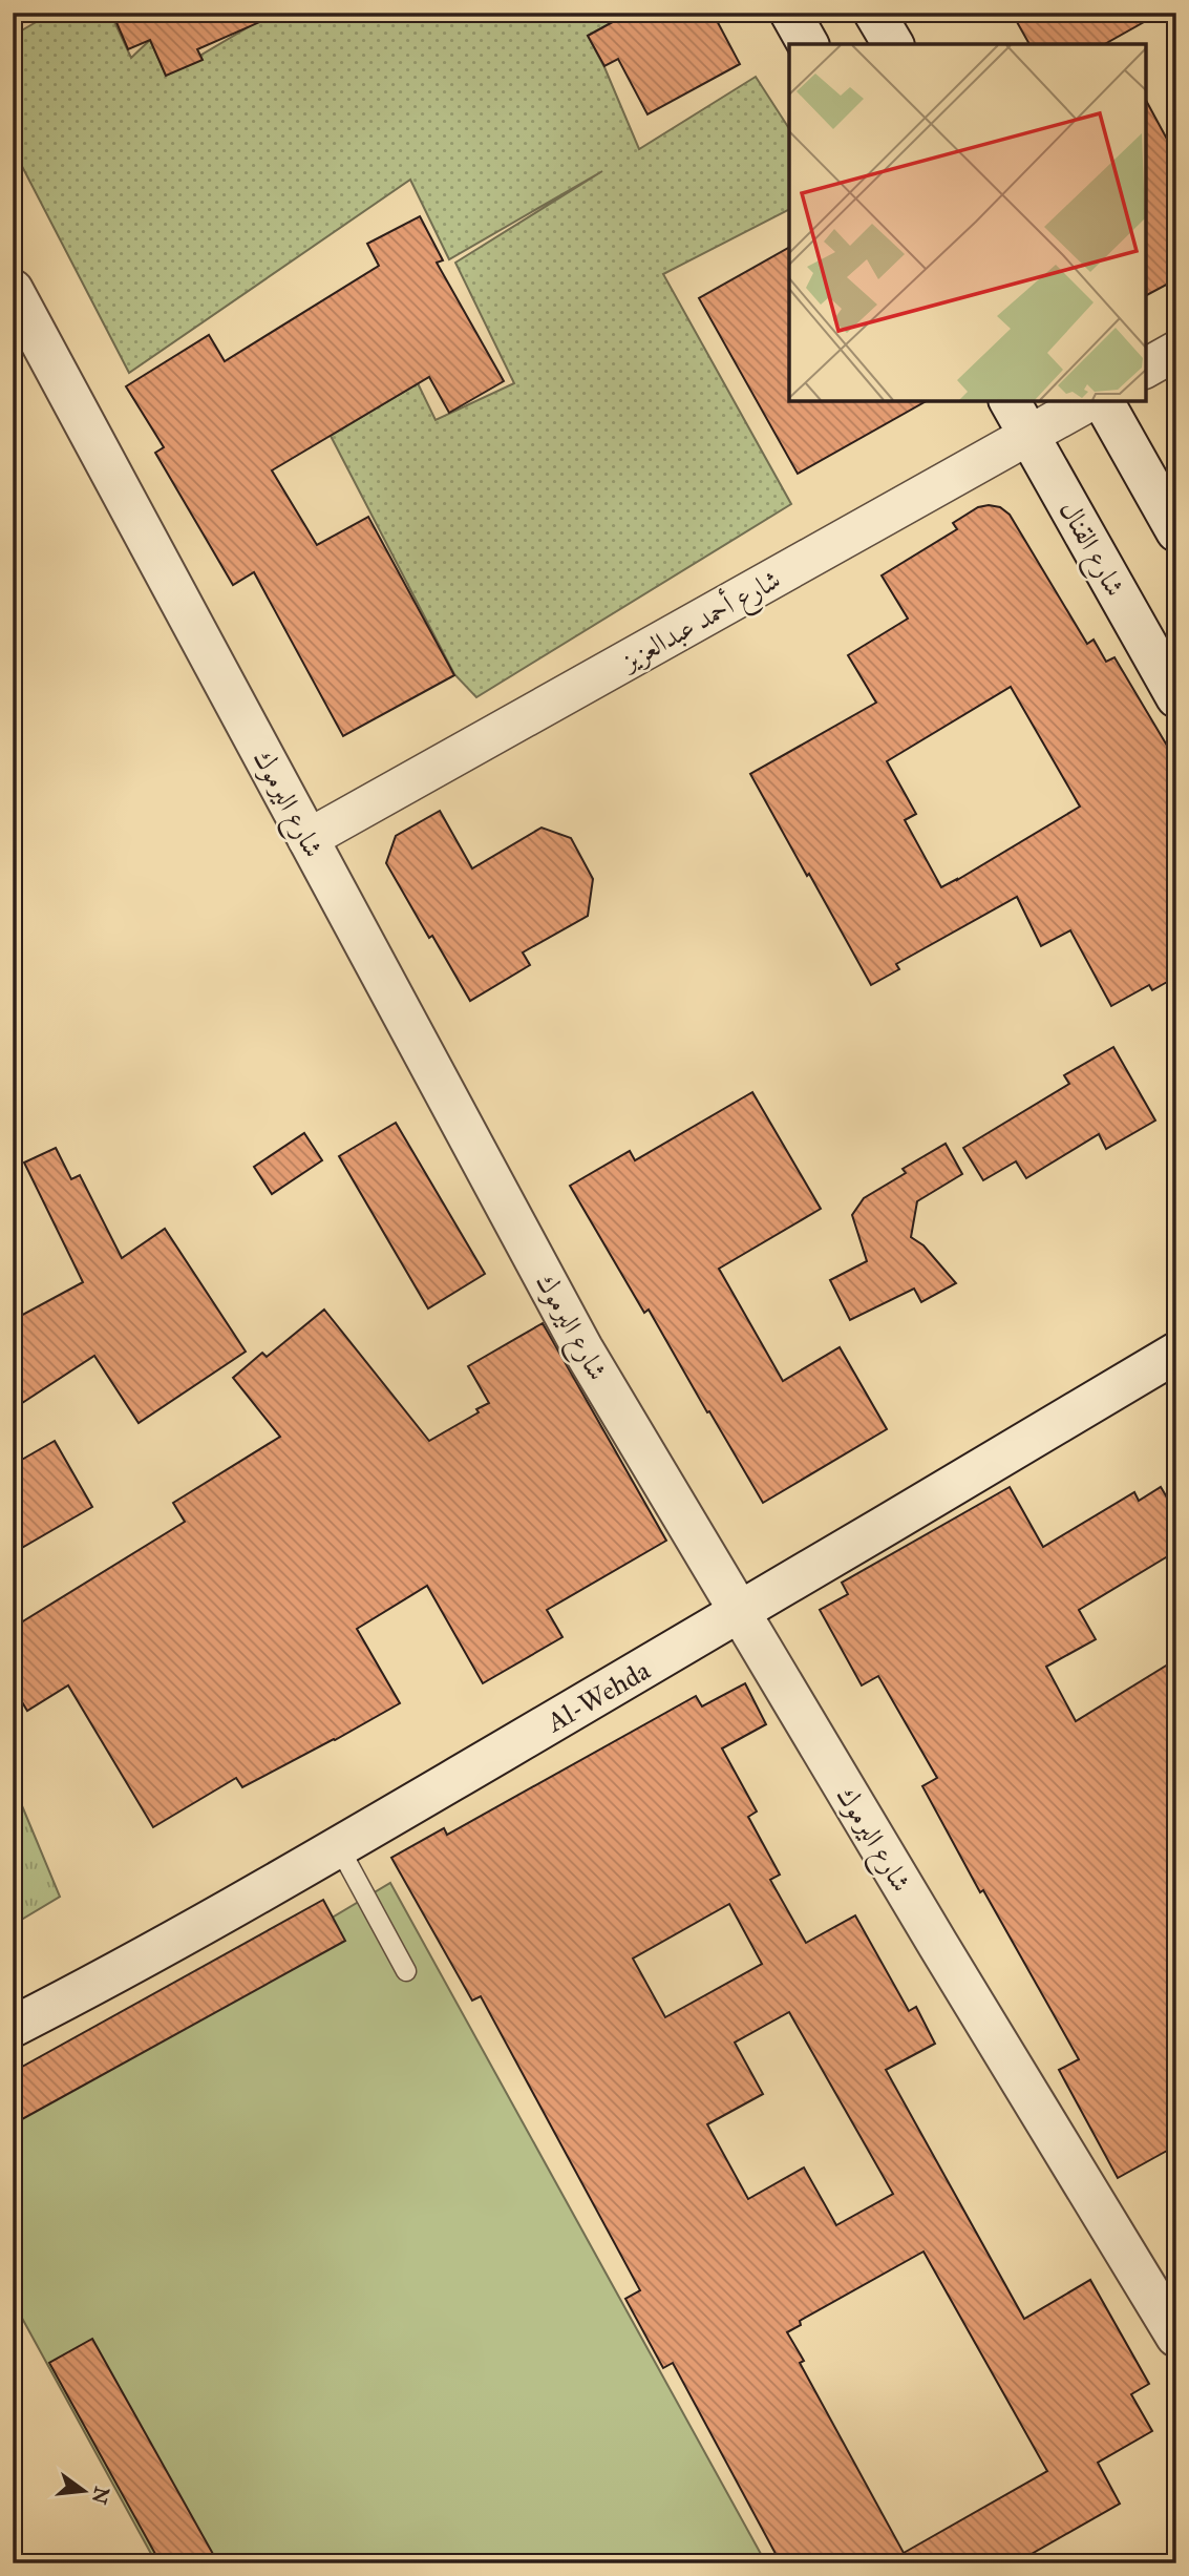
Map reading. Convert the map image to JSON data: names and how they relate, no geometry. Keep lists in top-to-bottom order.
{
  "streets": {
    "street": [
      "شارع القنال",
      "شارع أحمد عبدالعزيز",
      "شارع اليرموك",
      "Al-Wehda"
    ]
  },
  "crossings": [
    ["شارع القنال", "شارع أحمد عبدالعزيز"],
    ["شارع أحمد عبدالعزيز", "شارع اليرموك"],
    ["شارع اليرموك", "Al-Wehda"]
  ],
  "north": "right"
}
